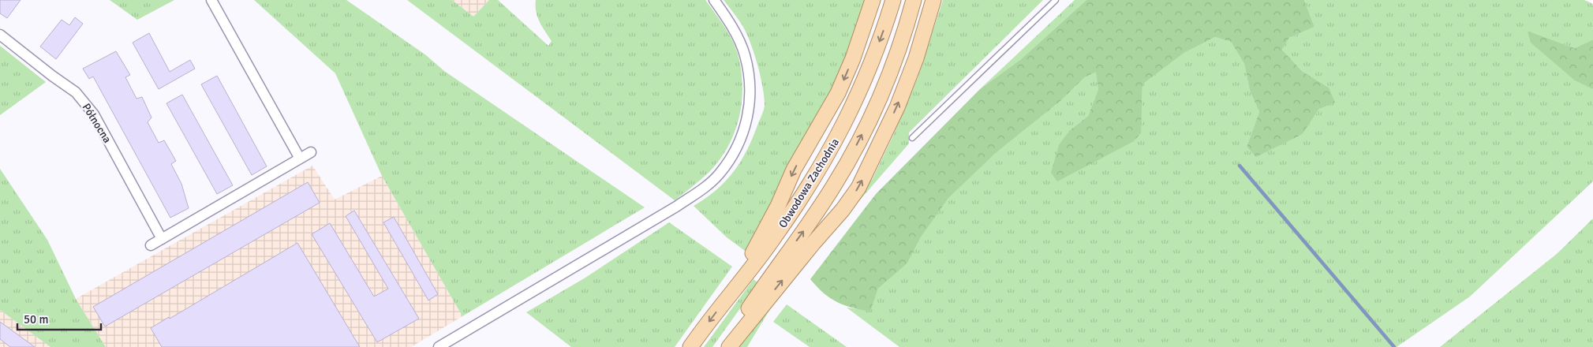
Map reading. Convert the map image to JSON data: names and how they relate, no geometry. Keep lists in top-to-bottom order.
{
  "streets": {
    "main road": ["Obwodowa Zachodnia"],
    "street": ["Północna"]
  },
  "scale_bar": "50 m"
}
